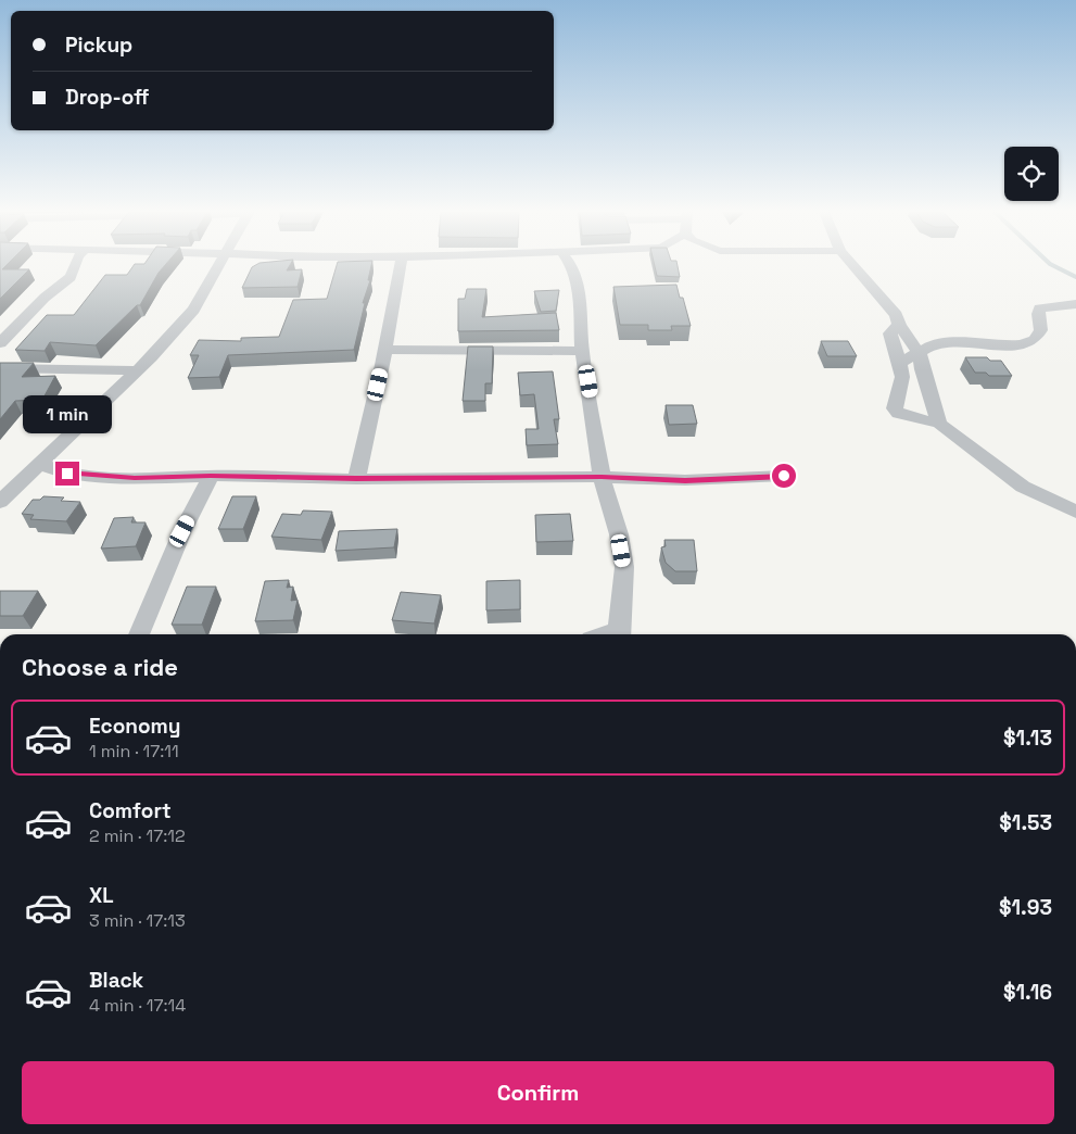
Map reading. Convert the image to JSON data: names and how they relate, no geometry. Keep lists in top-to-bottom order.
{
  "page": {
    "banner": ["Pickup", "Drop-off"],
    "bubble": "1 min",
    "heading": "Choose a ride",
    "list": [
      {
        "name": "Economy",
        "note": "1 min · 17:11",
        "value": "$1.13"
      },
      {
        "name": "Comfort",
        "note": "2 min · 17:12",
        "value": "$1.53"
      },
      {
        "name": "XL",
        "note": "3 min · 17:13",
        "value": "$1.93"
      },
      {
        "name": "Black",
        "note": "4 min · 17:14",
        "value": "$1.16"
      }
    ],
    "buttons": "Confirm"
  }
}
